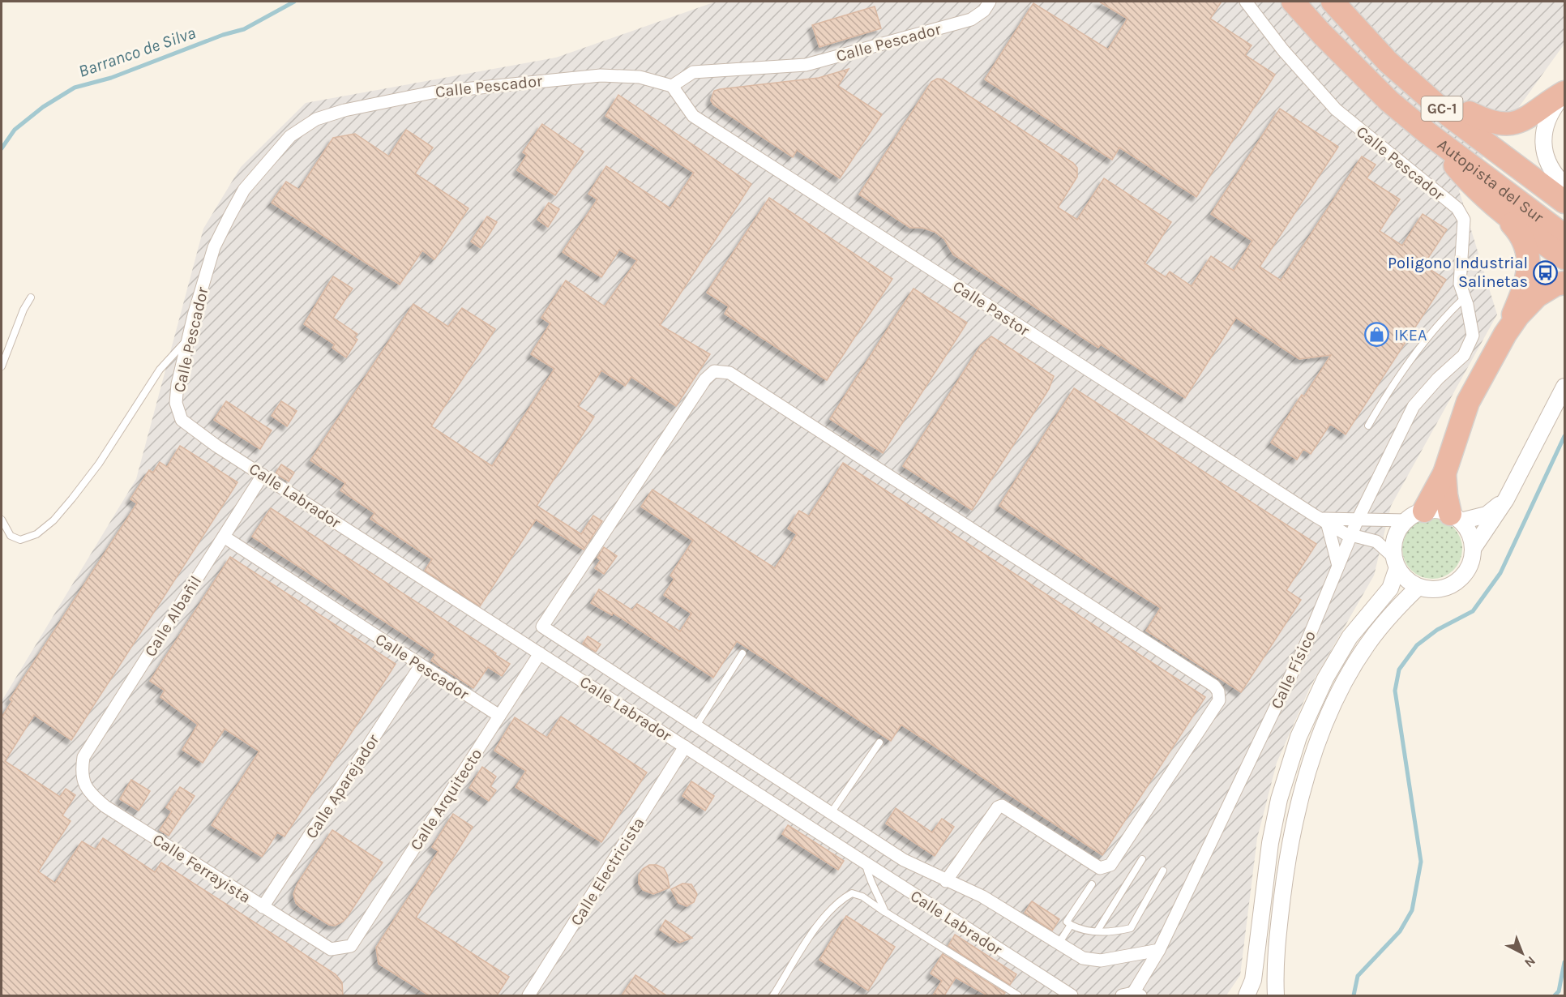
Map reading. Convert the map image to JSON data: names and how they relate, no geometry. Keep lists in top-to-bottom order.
{
  "streets": {
    "highway": ["GC-1", "Autopista del Sur"],
    "street": [
      "Calle Pescador",
      "Calle Pastor",
      "Calle Labrador",
      "Calle Albañil",
      "Calle Físico",
      "Calle Aparejador",
      "Calle Arquitecto",
      "Calle Ferrayista",
      "Calle Electricista"
    ]
  },
  "crossings": [
    ["Calle Pescador", "Calle Pastor"],
    ["Calle Pescador", "Calle Labrador"],
    ["Calle Pescador", "Calle Albañil"],
    ["Calle Pescador", "Calle Físico"],
    ["Calle Pescador", "Calle Aparejador"],
    ["Calle Pescador", "Calle Arquitecto"],
    ["Calle Pastor", "Calle Físico"],
    ["Calle Labrador", "Calle Albañil"],
    ["Calle Labrador", "Calle Arquitecto"],
    ["Calle Labrador", "Calle Electricista"],
    ["Calle Albañil", "Calle Ferrayista"],
    ["Calle Aparejador", "Calle Ferrayista"],
    ["Calle Arquitecto", "Calle Ferrayista"]
  ],
  "water": ["Barranco de Silva"],
  "places": {
    "bus stop": ["Poligono Industrial Salinetas"],
    "shop": ["IKEA"]
  },
  "north": "bottom right"
}
